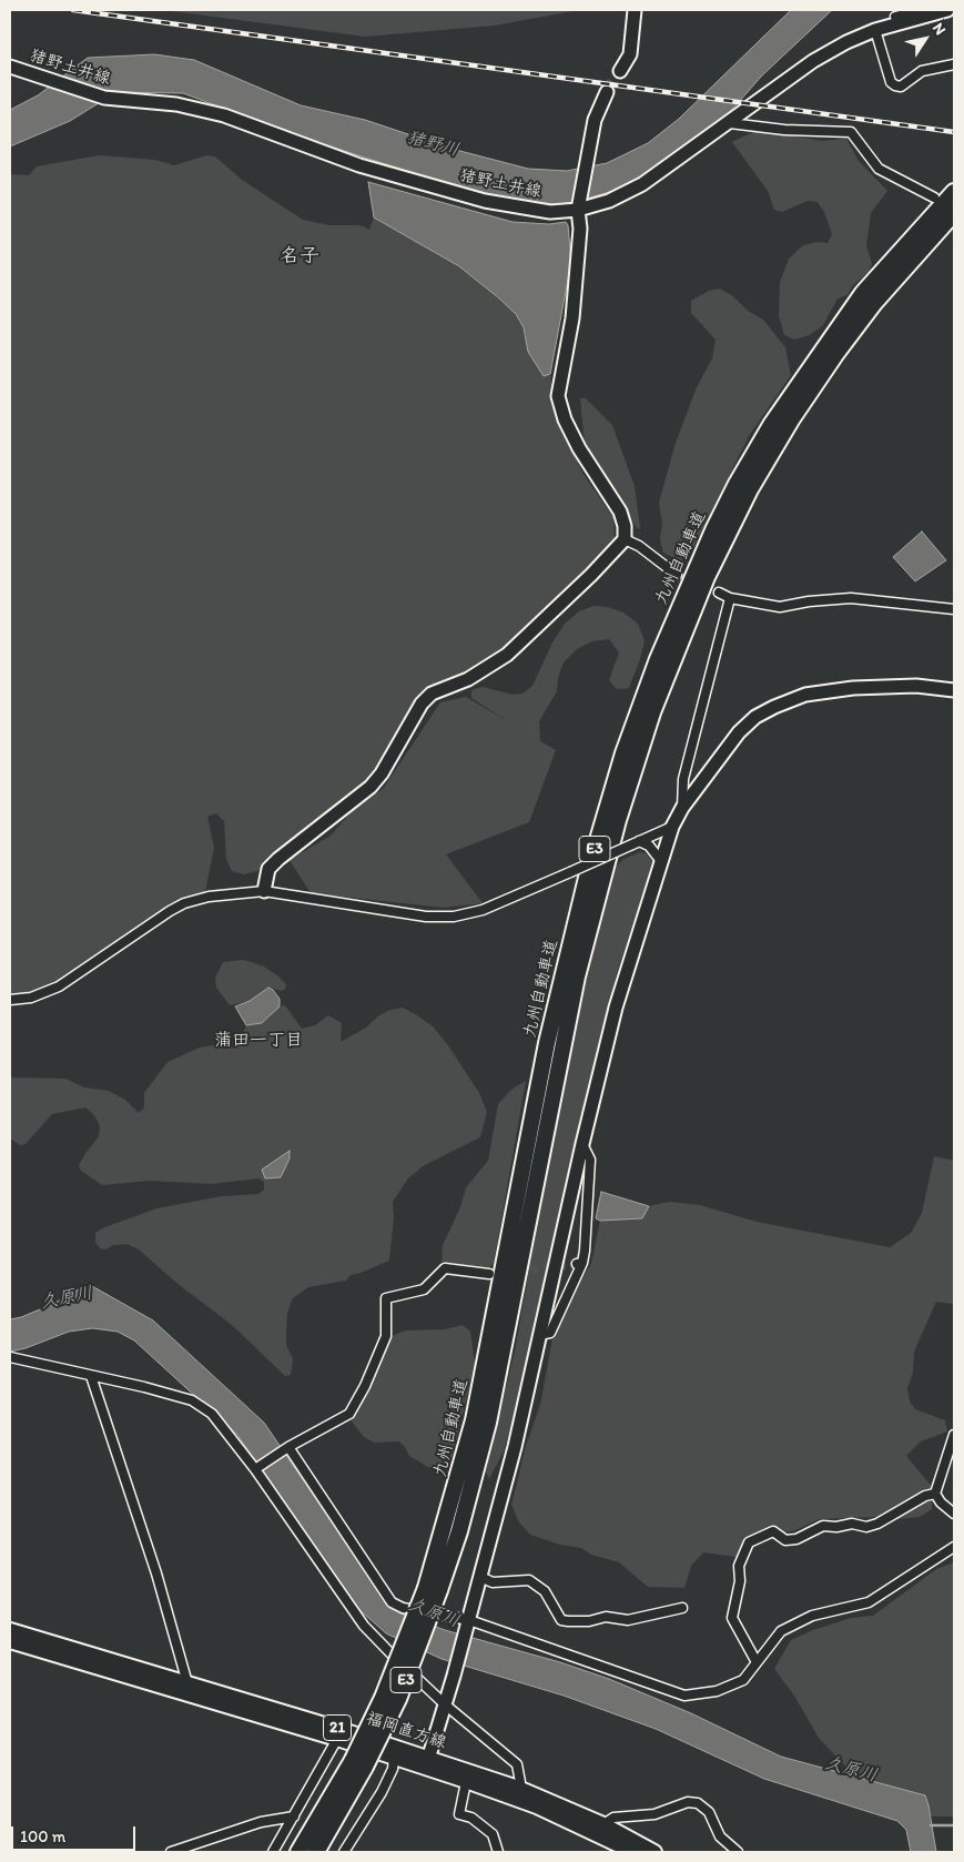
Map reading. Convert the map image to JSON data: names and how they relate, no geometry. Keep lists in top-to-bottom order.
{
  "streets": {
    "highway": ["九州自動車道", "E3"],
    "main road": ["21", "福岡直方線"],
    "street": ["猪野土井線"]
  },
  "districts": ["名子", "蒲田一丁目"],
  "water": ["猪野川", "久原川"],
  "scale_bar": "100 m",
  "north": "top right"
}
